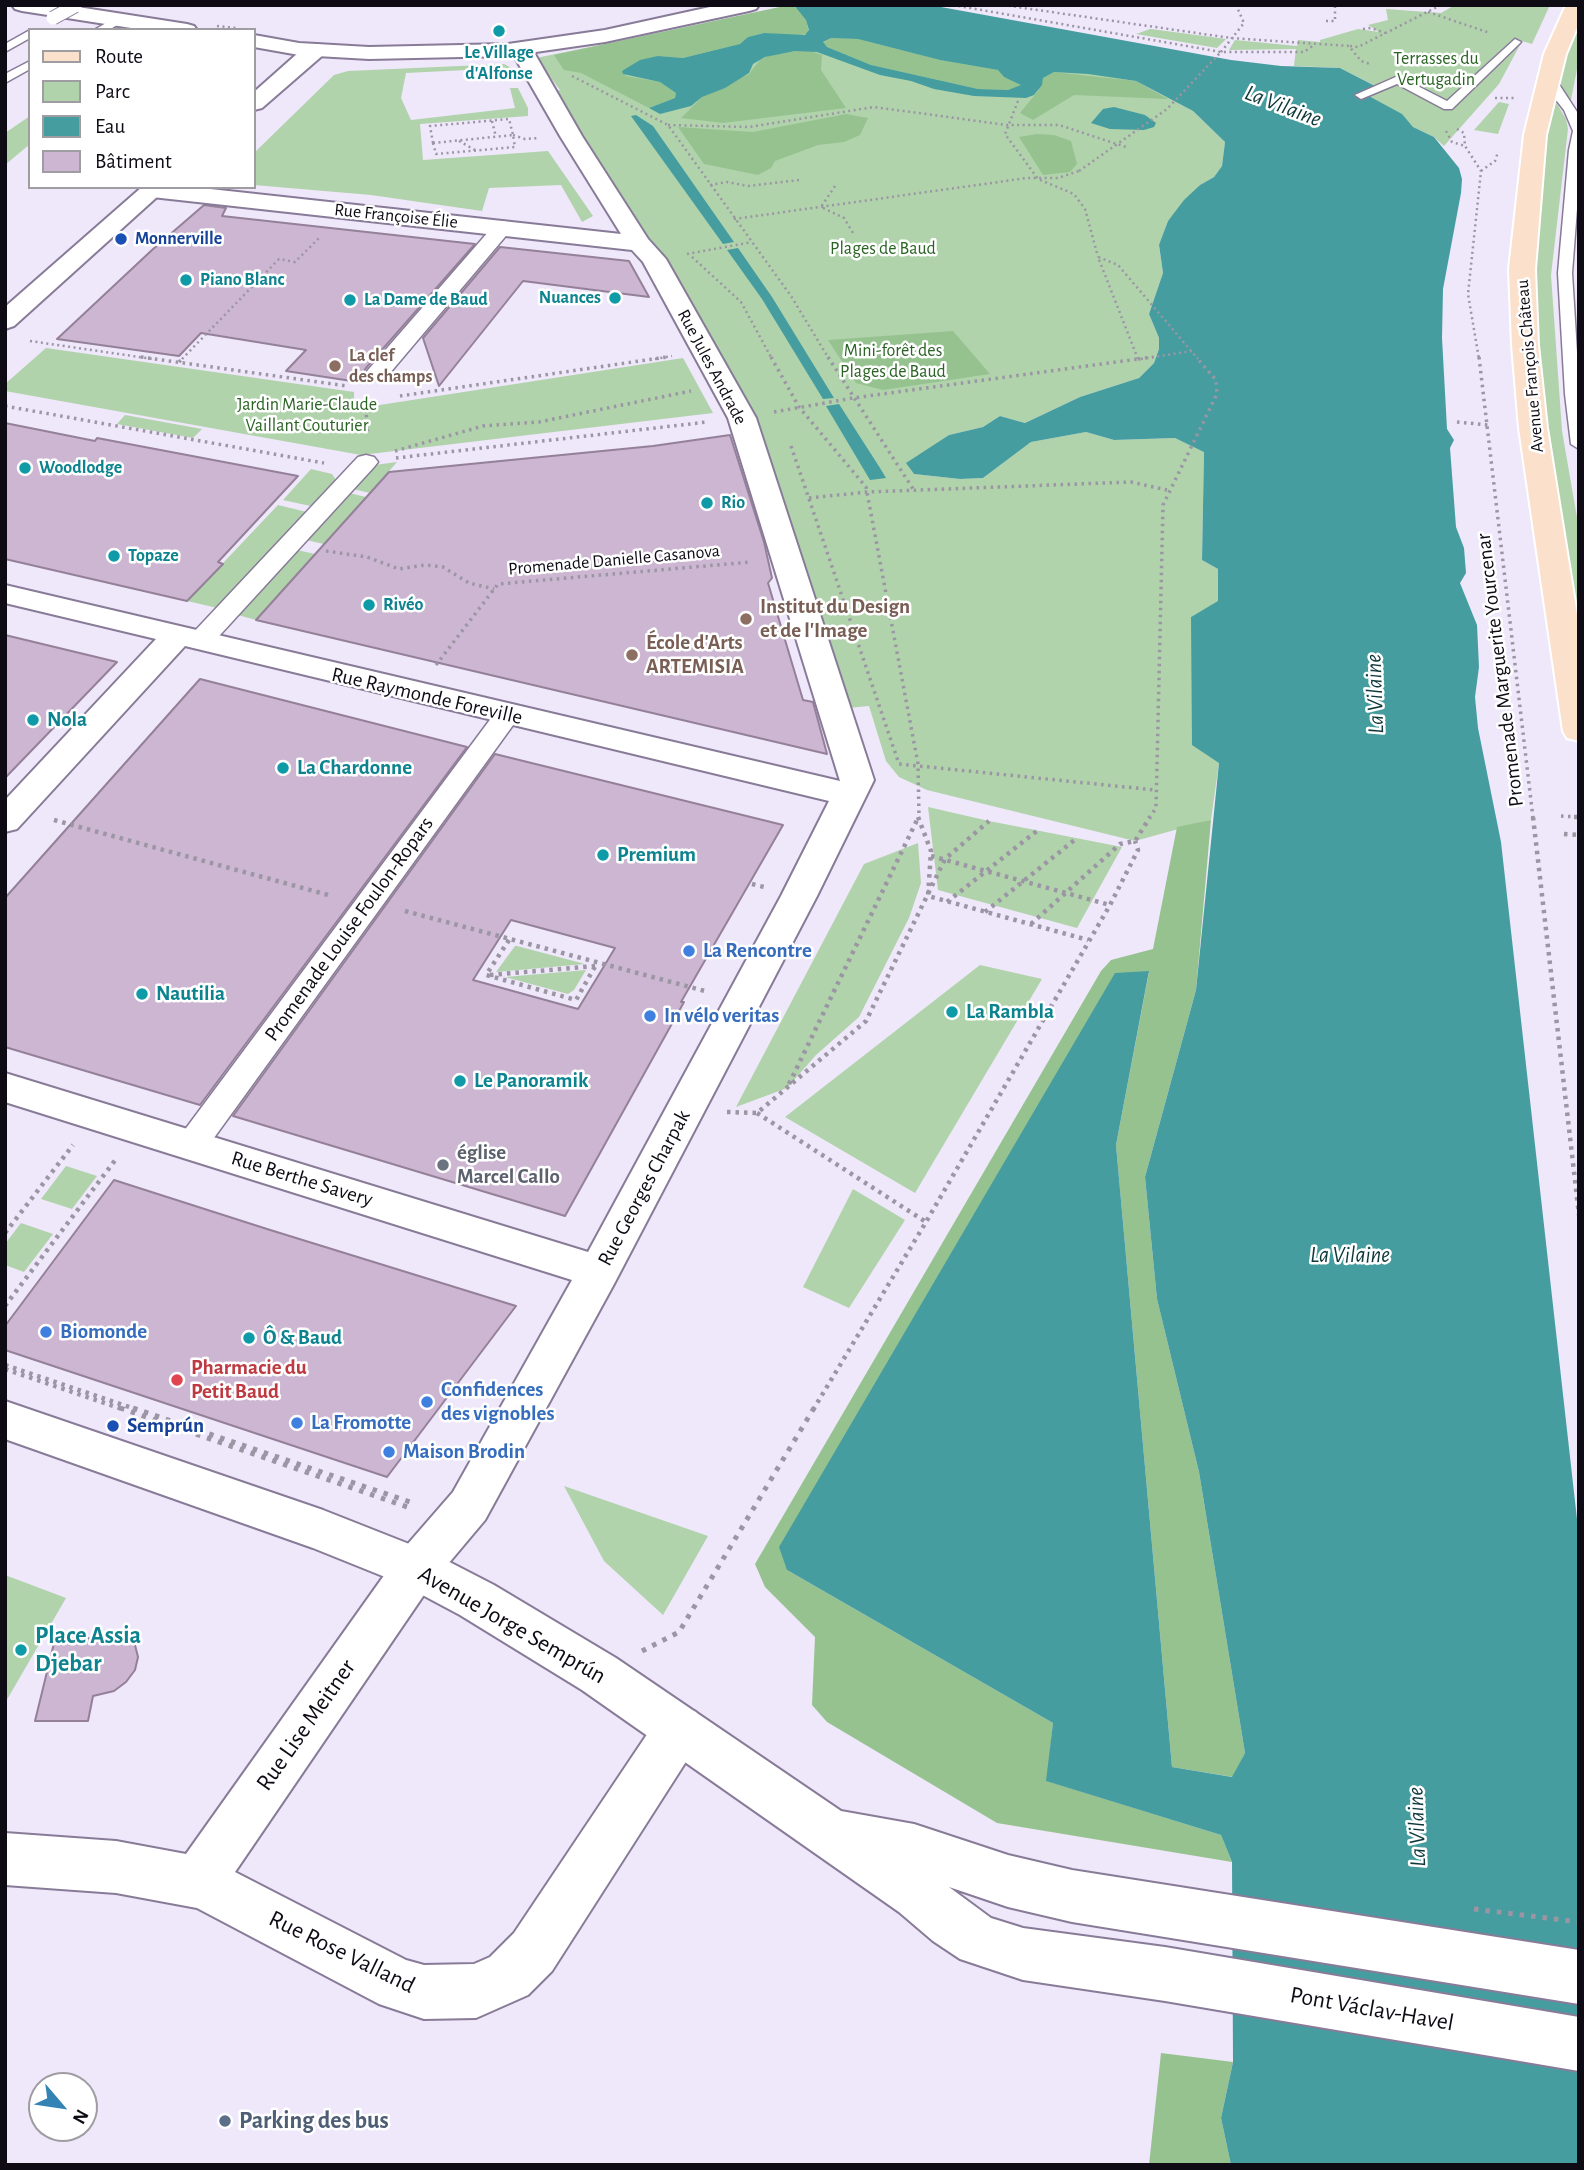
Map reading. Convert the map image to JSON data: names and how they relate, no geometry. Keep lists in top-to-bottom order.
{
  "streets": {
    "main road": ["Avenue François Château"],
    "street": [
      "Rue Françoise Élie",
      "Rue Jules Andrade",
      "Rue Raymonde Foreville",
      "Promenade Louise Foulon-Ropars",
      "Rue Berthe Savery",
      "Rue Georges Charpak",
      "Avenue Jorge Semprún",
      "Rue Lise Meitner",
      "Rue Rose Valland",
      "Pont Václav-Havel"
    ],
    "path": ["Promenade Danielle Casanova", "Promenade Marguerite Yourcenar"]
  },
  "crossings": [
    ["Rue Françoise Élie", "Rue Jules Andrade"],
    ["Rue Jules Andrade", "Promenade Danielle Casanova"],
    ["Rue Jules Andrade", "Rue Raymonde Foreville"],
    ["Rue Jules Andrade", "Rue Georges Charpak"],
    ["Promenade Danielle Casanova", "Rue Raymonde Foreville"],
    ["Rue Raymonde Foreville", "Promenade Louise Foulon-Ropars"],
    ["Rue Raymonde Foreville", "Rue Georges Charpak"],
    ["Promenade Louise Foulon-Ropars", "Rue Berthe Savery"],
    ["Rue Berthe Savery", "Rue Georges Charpak"],
    ["Rue Georges Charpak", "Avenue Jorge Semprún"],
    ["Rue Georges Charpak", "Rue Lise Meitner"],
    ["Avenue Jorge Semprún", "Rue Lise Meitner"],
    ["Avenue Jorge Semprún", "Rue Rose Valland"],
    ["Avenue Jorge Semprún", "Pont Václav-Havel"],
    ["Rue Lise Meitner", "Rue Rose Valland"]
  ],
  "water": ["La Vilaine"],
  "parks": [
    "Terrasses du Vertugadin",
    "Plages de Baud",
    "Mini-forêt des Plages de Baud",
    "Jardin Marie-Claude Vaillant Couturier"
  ],
  "places": [
    "Le Village d'Alfonse",
    "Monnerville",
    "Piano Blanc",
    "Nuances",
    "La Dame de Baud",
    "La clef des champs",
    "Woodlodge",
    "Rio",
    "Topaze",
    "Rivéo",
    "Institut du Design et de l'Image",
    "École d'Arts ARTEMISIA",
    "Nola",
    "La Chardonne",
    "Premium",
    "La Rencontre",
    "Nautilia",
    "La Rambla",
    "In vélo veritas",
    "Le Panoramik",
    "église Marcel Callo",
    "Biomonde",
    "Ô & Baud",
    "Pharmacie du Petit Baud",
    "Confidences des vignobles",
    "La Fromotte",
    "Semprún",
    "Maison Brodin",
    "Place Assia Djebar",
    "Parking des bus"
  ],
  "legend": [
    "Route",
    "Parc",
    "Eau",
    "Bâtiment"
  ],
  "north": "bottom right"
}
